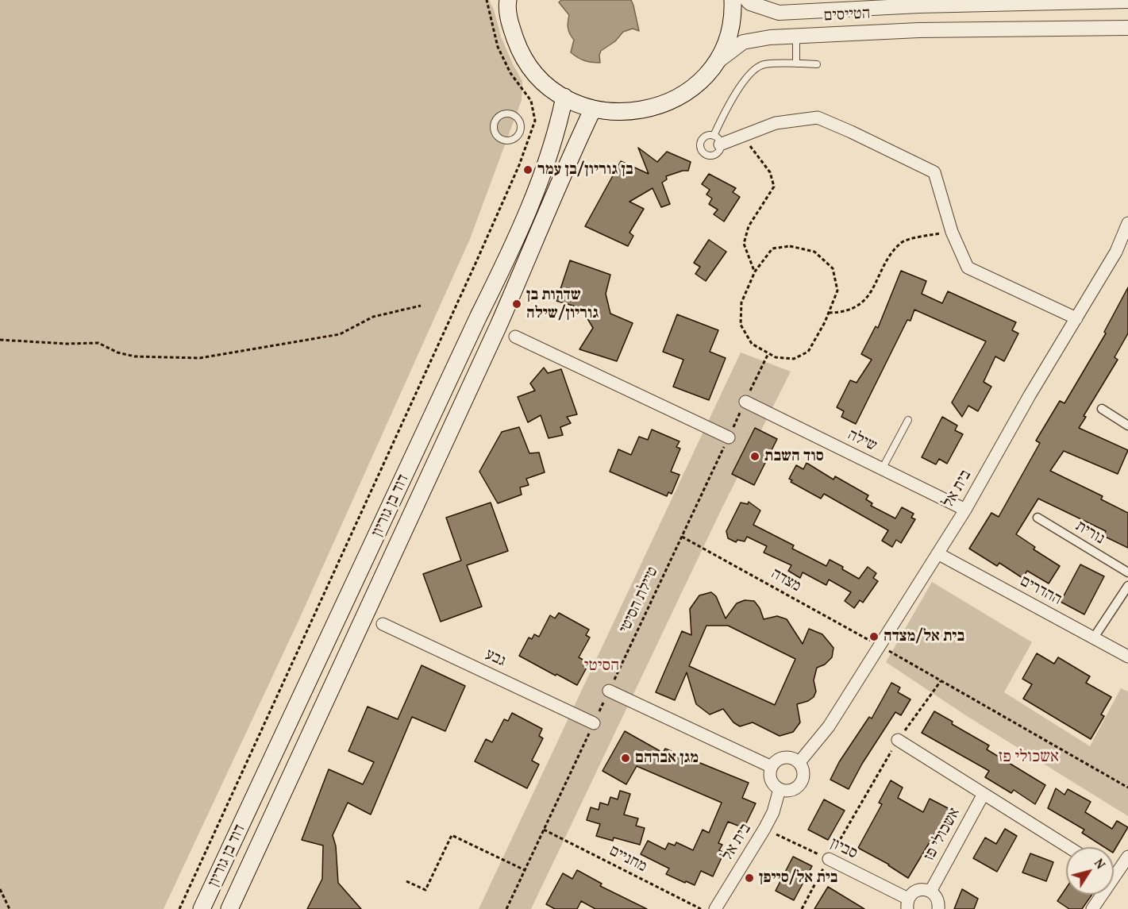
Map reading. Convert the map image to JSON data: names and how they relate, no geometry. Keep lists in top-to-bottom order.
{
  "streets": {
    "main road": ["דוד בן גוריון"],
    "street": [
      "הטייסים",
      "שילה",
      "בית אל",
      "נורית",
      "ההדרים",
      "גבע",
      "אשכולי פז",
      "סביון"
    ],
    "path": ["מצדה", "טיילת הסיטי", "מחניים"]
  },
  "crossings": [
    ["שילה", "בית אל"],
    ["שילה", "טיילת הסיטי"],
    ["בית אל", "מצדה"],
    ["בית אל", "ההדרים"],
    ["בית אל", "סביון"],
    ["מצדה", "טיילת הסיטי"],
    ["טיילת הסיטי", "גבע"],
    ["טיילת הסיטי", "מחניים"]
  ],
  "districts": ["הסיטי", "אשכולי פז"],
  "places": [
    "בן גוריון/בן עמר",
    "שדרות בן גוריון/שילה",
    "סוד השבת",
    "בית אל/מצדה",
    "מגן אברהם",
    "בית אל/סייפן"
  ],
  "north": "top right"
}
